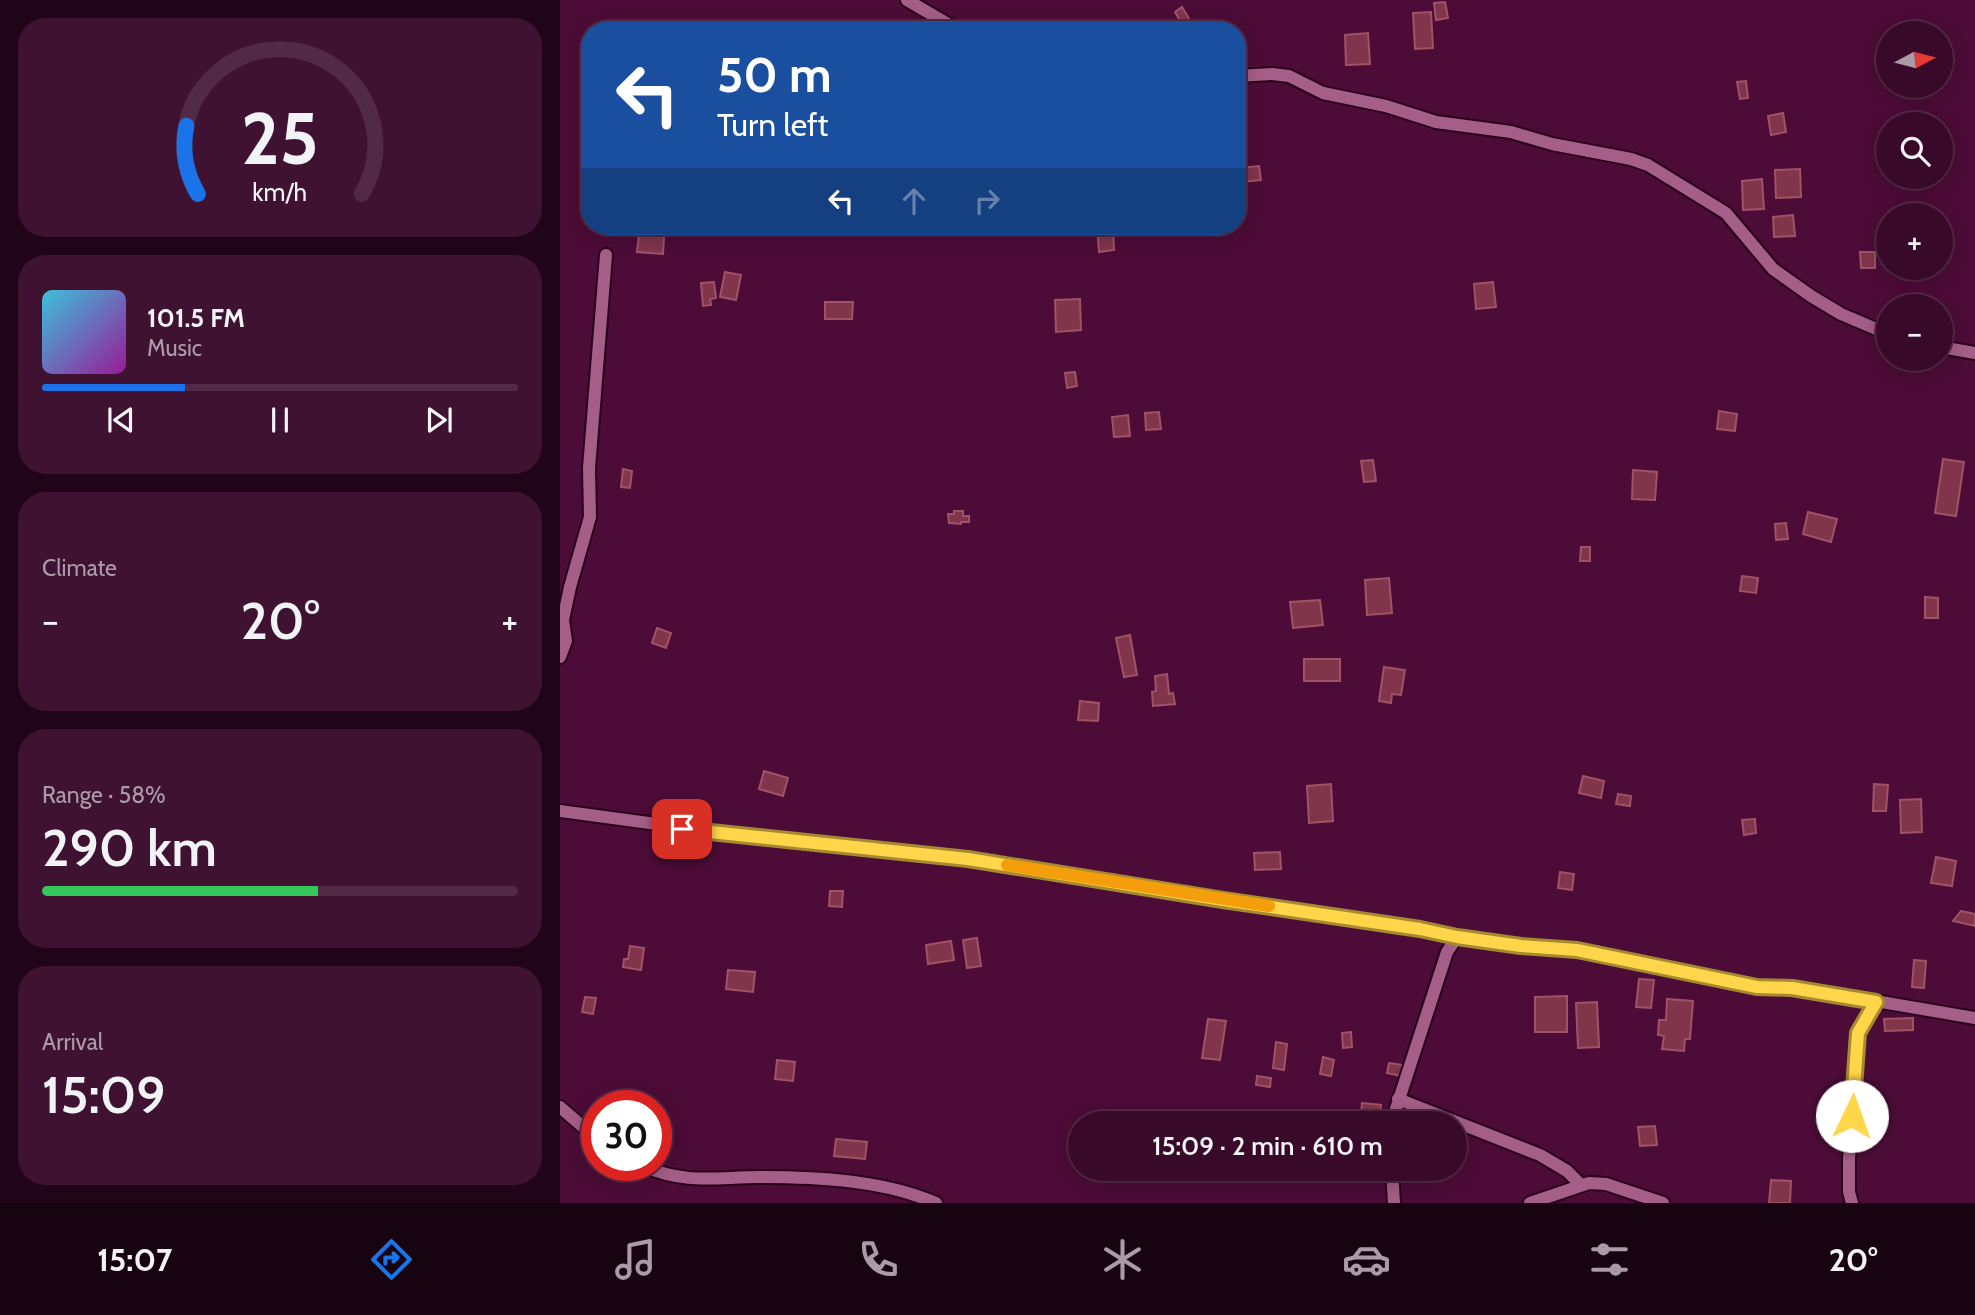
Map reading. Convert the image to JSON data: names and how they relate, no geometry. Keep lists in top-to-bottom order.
{
  "north": "right",
  "page": {
    "map_buttons": ["+", "−"],
    "turn": ["50 m", "Turn left"],
    "song": ["101.5 FM", "Music"],
    "tile": [
      "Climate",
      ["Range · 58%", "290 km"],
      ["Arrival", "15:09"]
    ],
    "heat": ["−", "20°", "+"],
    "limit": "30",
    "trip": "15:09 · 2 min · 610 m",
    "tabs": ["15:07", "20°"],
    "gauge": ["25", "km/h"]
  }
}
